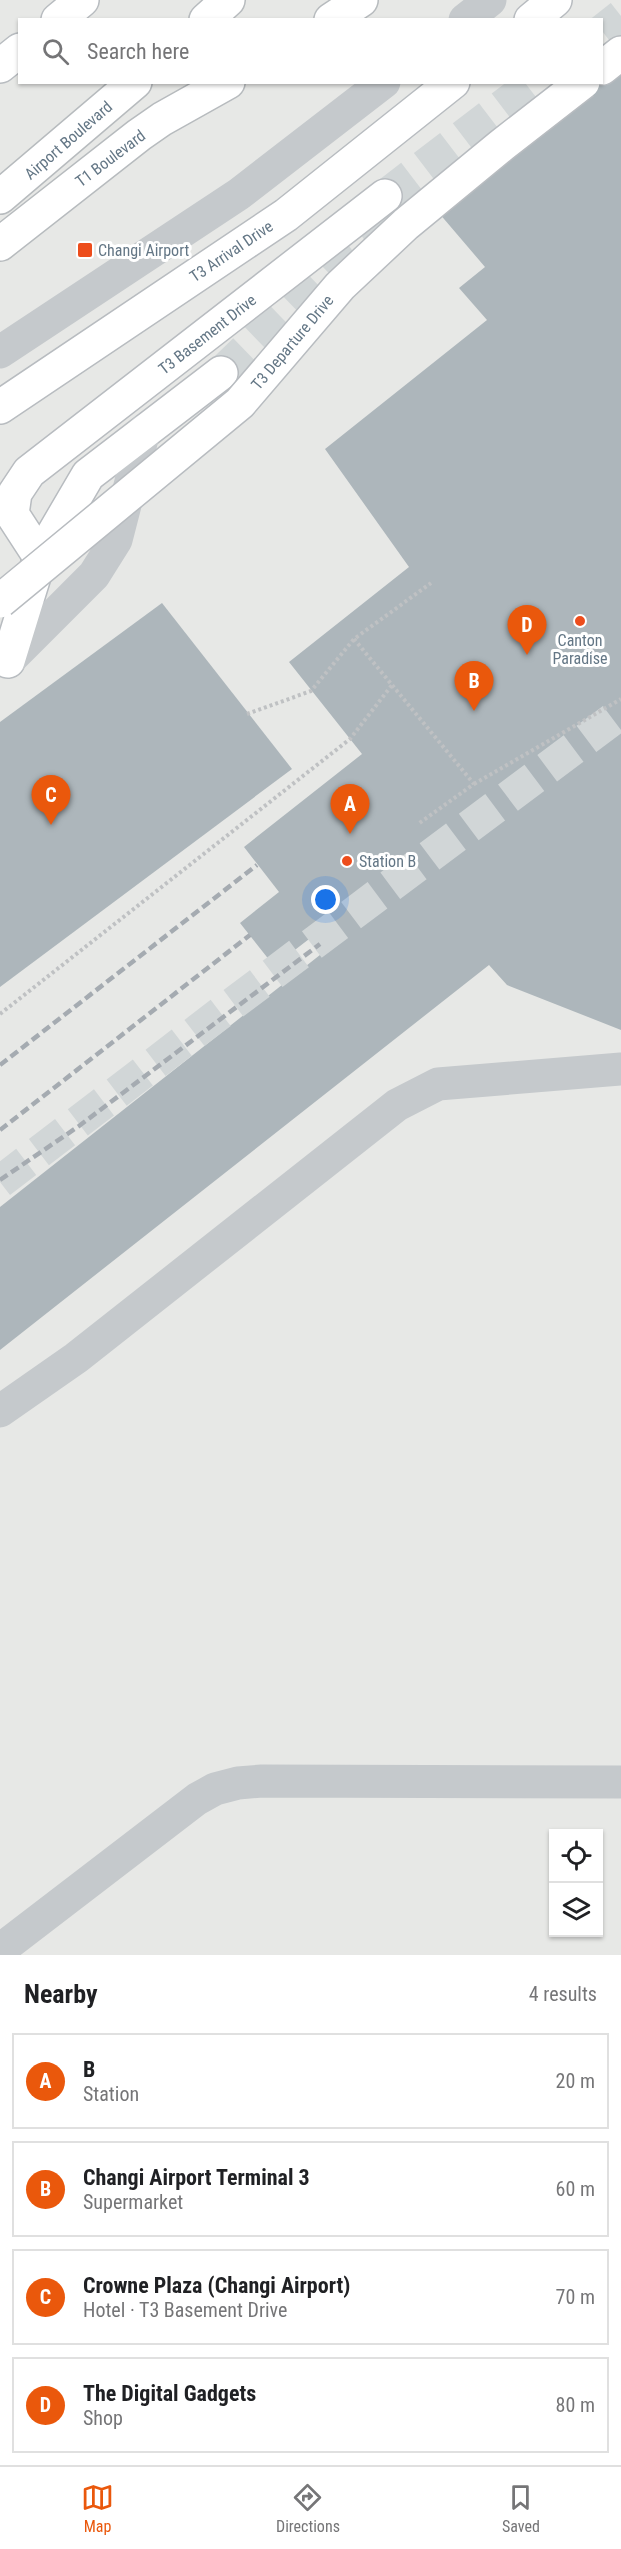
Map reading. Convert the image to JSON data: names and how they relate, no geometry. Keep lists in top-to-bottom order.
{
  "streets": {
    "main road": [
      "Airport Boulevard",
      "T1 Boulevard",
      "T3 Arrival Drive",
      "T3 Basement Drive",
      "T3 Departure Drive"
    ]
  },
  "places": {
    "transit": ["Changi Airport"],
    "other": ["Canton Paradise", "Station B"]
  },
  "page": {
    "search": "Search here",
    "pins": [
      "D",
      "B",
      "C",
      "A"
    ],
    "heading": ["Nearby", "4 results"],
    "list": [
      {
        "mark": "A",
        "name": "B",
        "note": "Station",
        "value": "20 m"
      },
      {
        "mark": "B",
        "name": "Changi Airport Terminal 3",
        "note": "Supermarket",
        "value": "60 m"
      },
      {
        "mark": "C",
        "name": "Crowne Plaza (Changi Airport)",
        "note": "Hotel · T3 Basement Drive",
        "value": "70 m"
      },
      {
        "mark": "D",
        "name": "The Digital Gadgets",
        "note": "Shop",
        "value": "80 m"
      }
    ],
    "nav": ["Map", "Directions", "Saved"]
  }
}
